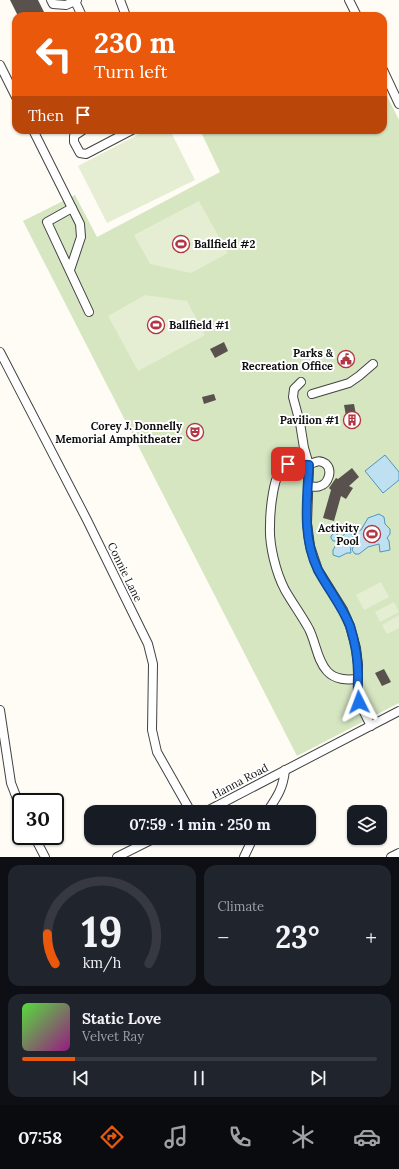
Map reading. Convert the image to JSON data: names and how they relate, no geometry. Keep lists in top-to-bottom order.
{
  "streets": {
    "street": ["Connie Lane", "Hanna Road"]
  },
  "places": {
    "sports": ["Ballfield #2", "Ballfield #1", "Activity Pool"],
    "public building": ["Parks & Recreation Office"],
    "building": ["Pavilion #1"],
    "theatre": ["Corey J. Donnelly Memorial Amphitheater"]
  },
  "page": {
    "turn": ["230 m", "Turn left"],
    "then": "Then",
    "limit": "30",
    "trip": "07:59 · 1 min · 250 m",
    "tile": "Climate",
    "heat": ["−", "23°", "+"],
    "song": ["Static Love", "Velvet Ray"],
    "tabs": "07:58",
    "gauge": ["19", "km/h"]
  }
}
